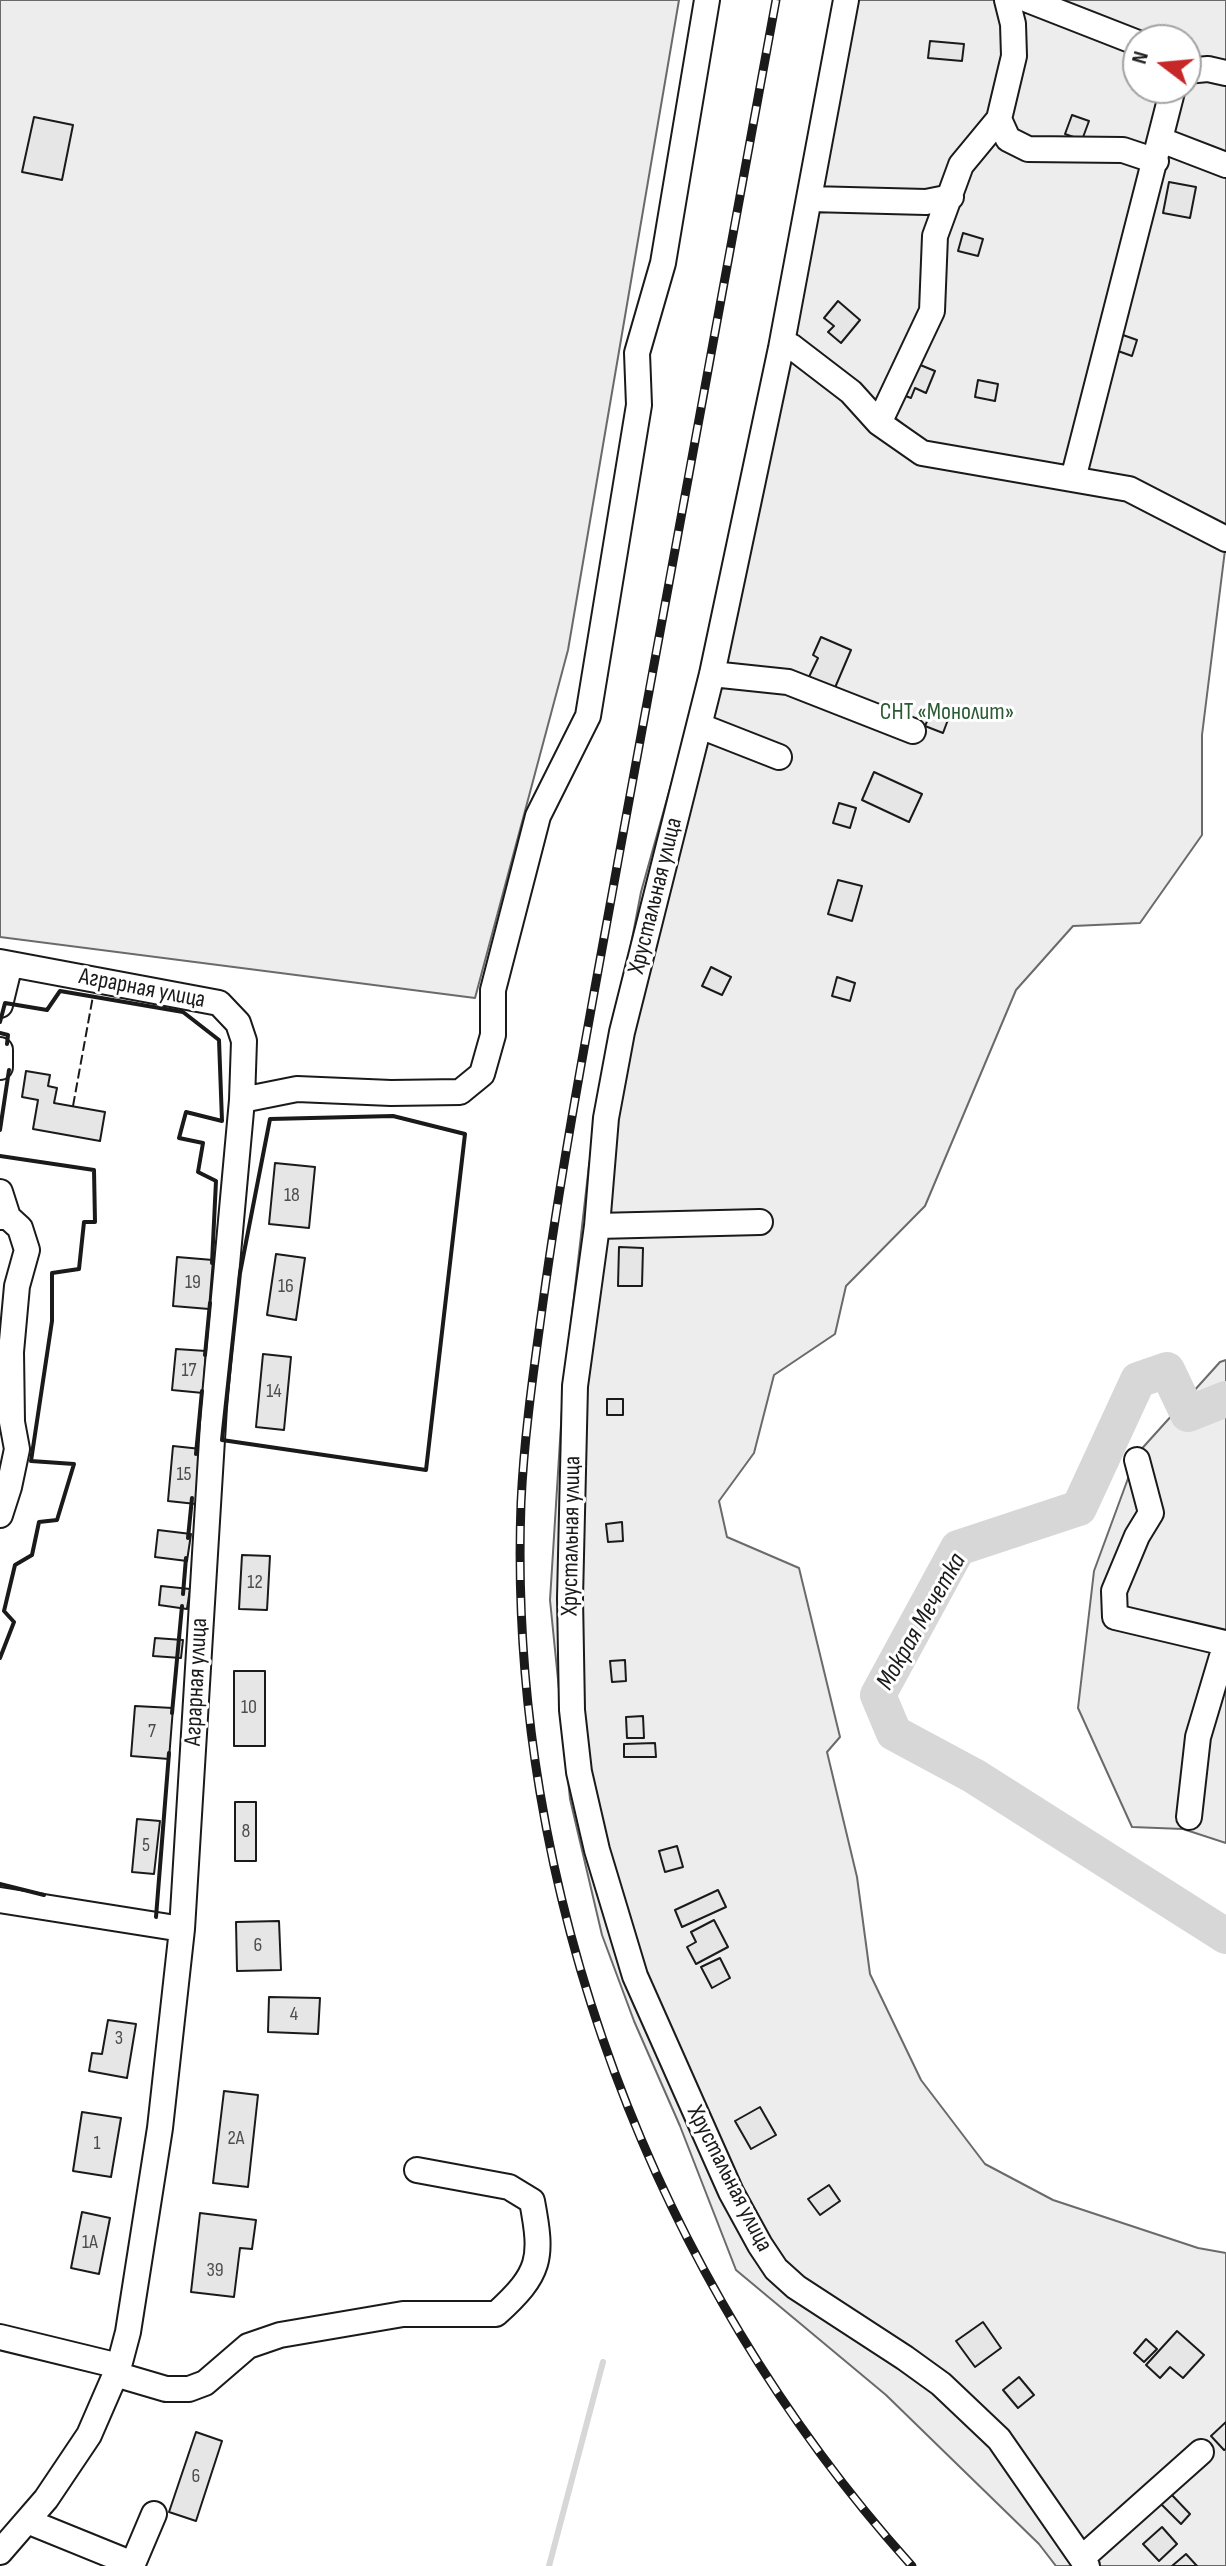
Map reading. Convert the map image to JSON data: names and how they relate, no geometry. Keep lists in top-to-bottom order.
{
  "streets": {
    "street": ["Хрустальная улица", "Аграрная улица"]
  },
  "water": ["Мокрая Мечетка"],
  "parks": ["СНТ «Монолит»"],
  "house_numbers": [
    "18",
    "19",
    "16",
    "17",
    "14",
    "15",
    "12",
    "10",
    "7",
    "8",
    "5",
    "6",
    "4",
    "3",
    "2А",
    "1",
    "1А",
    "39",
    "6"
  ],
  "north": "left"
}
